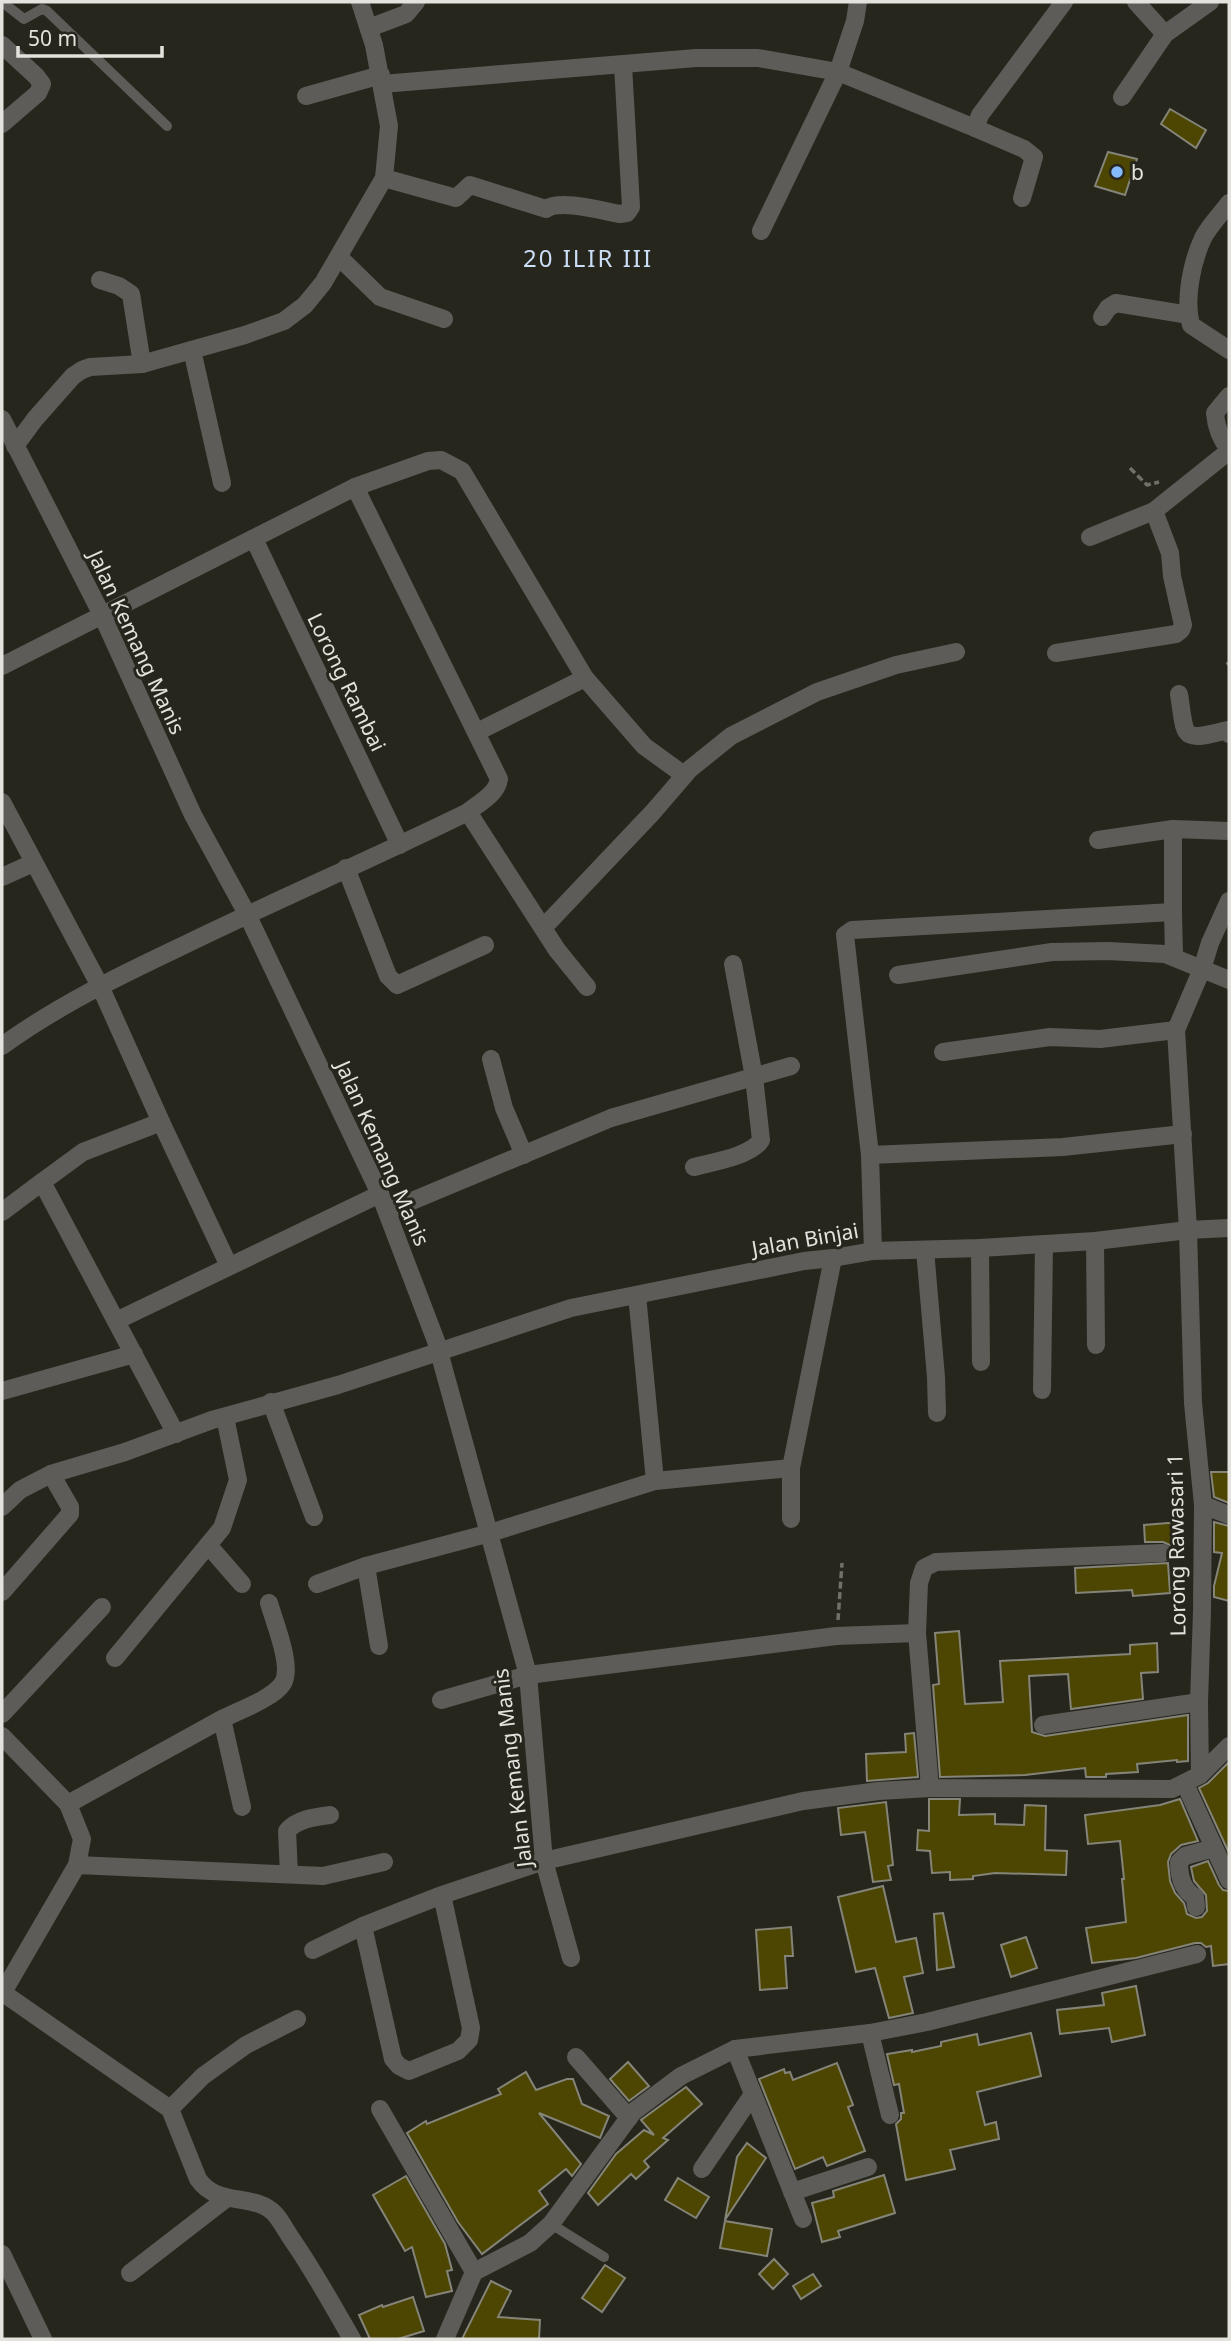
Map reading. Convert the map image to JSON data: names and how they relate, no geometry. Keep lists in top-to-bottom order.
{
  "streets": {
    "street": [
      "Jalan Kemang Manis",
      "Lorong Rambai",
      "Jalan Binjai",
      "Lorong Rawasari 1"
    ]
  },
  "crossings": [
    ["Jalan Kemang Manis", "Jalan Binjai"],
    ["Jalan Binjai", "Lorong Rawasari 1"]
  ],
  "districts": ["20 ILIR III"],
  "places": ["b"],
  "scale_bar": "50 m"
}
